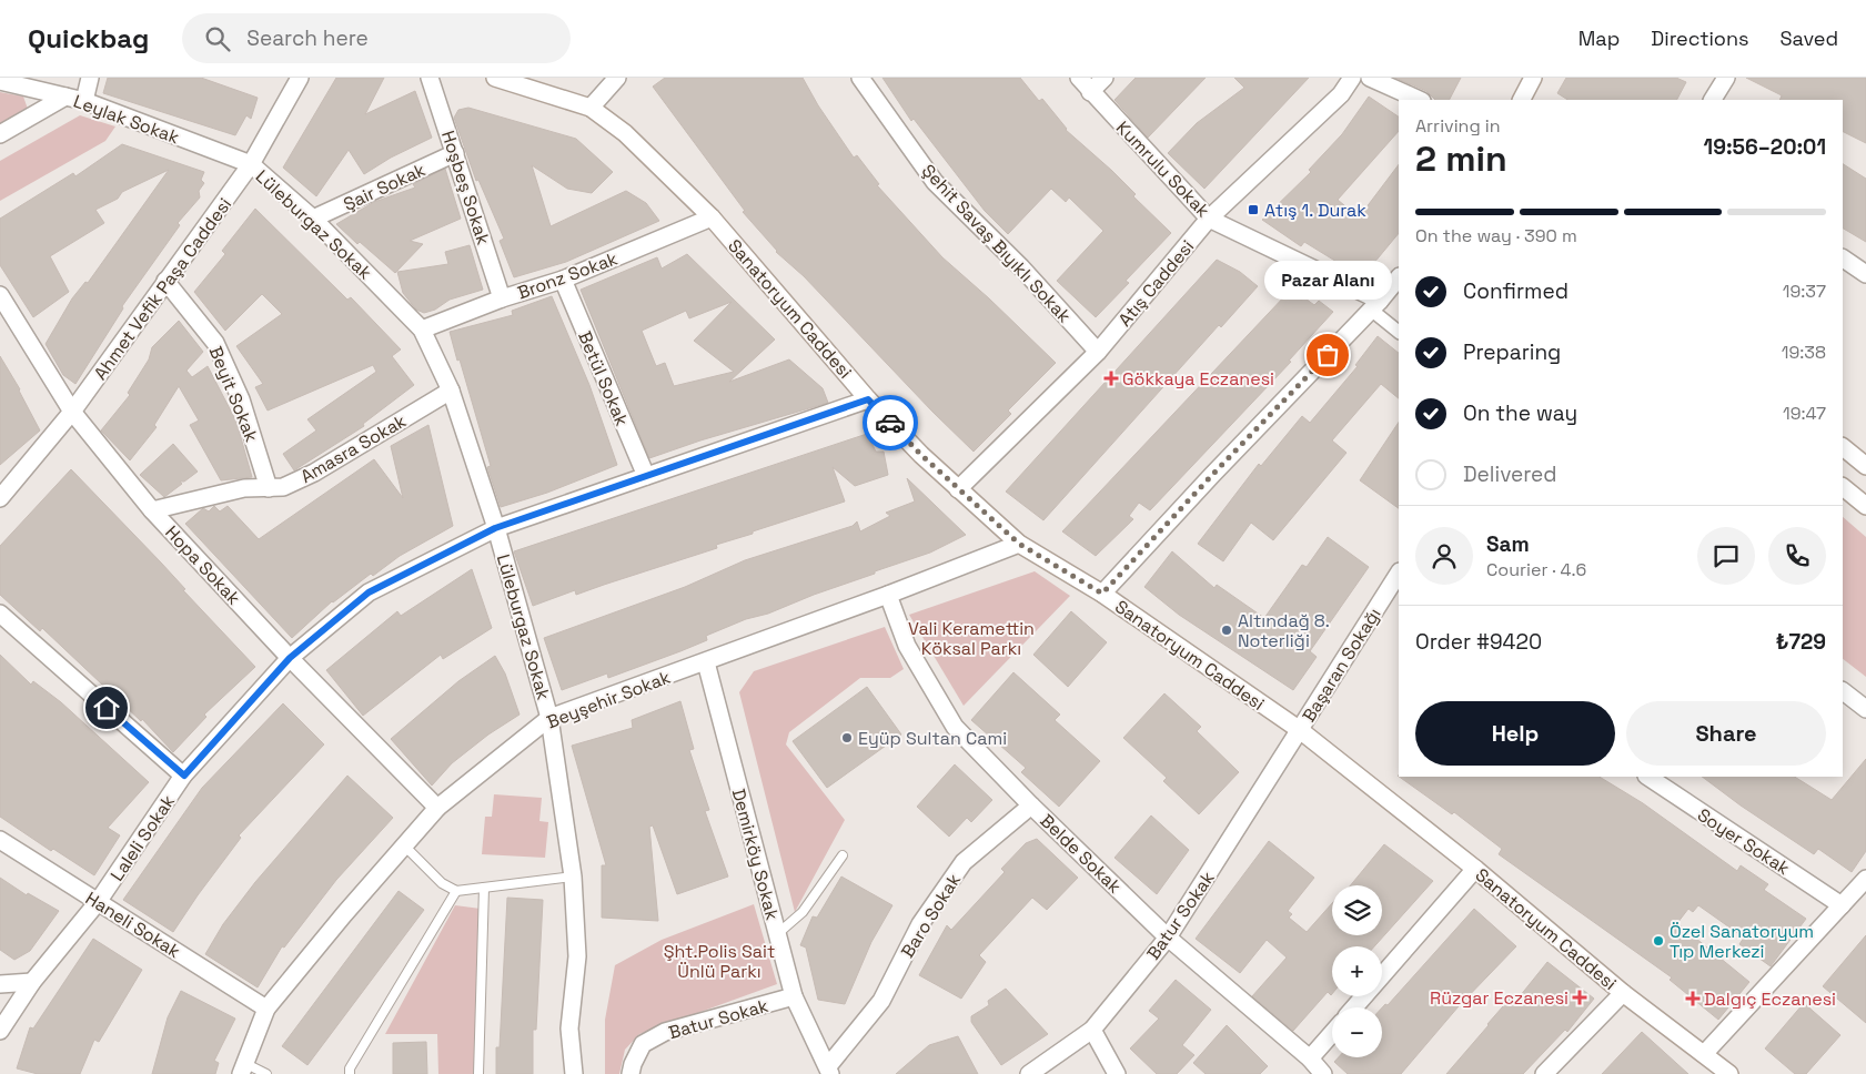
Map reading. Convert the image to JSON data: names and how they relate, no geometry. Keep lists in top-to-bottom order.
{
  "streets": {
    "street": [
      "Leylak Sokak",
      "Kumrulu Sokak",
      "Şair Sokak",
      "Hoşbeş Sokak",
      "Lüleburgaz Sokak",
      "Şehit Savaş Bıyıklı Sokak",
      "Bronz Sokak",
      "Atış Caddesi",
      "Ahmet Vefik Paşa Caddesi",
      "Sanatoryum Caddesi",
      "Betül Sokak",
      "Beyit Sokak",
      "Amasra Sokak",
      "Hopa Sokak",
      "Başaran Sokağı",
      "Beyşehir Sokak",
      "Laleli Sokak",
      "Soyer Sokak",
      "Belde Sokak",
      "Demirköy Sokak",
      "Baro Sokak",
      "Batur Sokak",
      "Haneli Sokak"
    ]
  },
  "crossings": [
    ["Leylak Sokak", "Lüleburgaz Sokak"],
    ["Leylak Sokak", "Ahmet Vefik Paşa Caddesi"],
    ["Kumrulu Sokak", "Atış Caddesi"],
    ["Şair Sokak", "Hoşbeş Sokak"],
    ["Şair Sokak", "Lüleburgaz Sokak"],
    ["Hoşbeş Sokak", "Bronz Sokak"],
    ["Lüleburgaz Sokak", "Bronz Sokak"],
    ["Lüleburgaz Sokak", "Ahmet Vefik Paşa Caddesi"],
    ["Lüleburgaz Sokak", "Amasra Sokak"],
    ["Lüleburgaz Sokak", "Beyşehir Sokak"],
    ["Lüleburgaz Sokak", "Laleli Sokak"],
    ["Şehit Savaş Bıyıklı Sokak", "Atış Caddesi"],
    ["Bronz Sokak", "Sanatoryum Caddesi"],
    ["Bronz Sokak", "Betül Sokak"],
    ["Atış Caddesi", "Sanatoryum Caddesi"],
    ["Ahmet Vefik Paşa Caddesi", "Beyit Sokak"],
    ["Ahmet Vefik Paşa Caddesi", "Hopa Sokak"],
    ["Sanatoryum Caddesi", "Başaran Sokağı"],
    ["Sanatoryum Caddesi", "Beyşehir Sokak"],
    ["Sanatoryum Caddesi", "Laleli Sokak"],
    ["Sanatoryum Caddesi", "Batur Sokak"],
    ["Betül Sokak", "Laleli Sokak"],
    ["Beyit Sokak", "Amasra Sokak"],
    ["Amasra Sokak", "Hopa Sokak"],
    ["Hopa Sokak", "Beyşehir Sokak"],
    ["Hopa Sokak", "Laleli Sokak"],
    ["Başaran Sokağı", "Batur Sokak"],
    ["Beyşehir Sokak", "Belde Sokak"],
    ["Beyşehir Sokak", "Demirköy Sokak"],
    ["Beyşehir Sokak", "Haneli Sokak"],
    ["Laleli Sokak", "Haneli Sokak"],
    ["Belde Sokak", "Baro Sokak"],
    ["Belde Sokak", "Batur Sokak"],
    ["Demirköy Sokak", "Baro Sokak"],
    ["Demirköy Sokak", "Batur Sokak"]
  ],
  "parks": ["Vali Keramettin Köksal Parkı", "Şht.Polis Sait Ünlü Parkı"],
  "places": {
    "transit": ["Atış 1. Durak"],
    "other": [
      "Pazar Alanı",
      "Altındağ 8. Noterliği",
      "Eyüp Sultan Cami",
      "Özel Sanatoryum Tıp Merkezi"
    ],
    "health": ["Gökkaya Eczanesi", "Rüzgar Eczanesi", "Dalgıç Eczanesi"]
  },
  "page": {
    "header": "Quickbag",
    "search": "Search here",
    "nav": ["Map", "Directions", "Saved"],
    "heading": ["2 min", "Arriving in", "19:56–20:01"],
    "panel": [
      "Sam",
      "Courier · 4.6",
      "Order #9420",
      "₺729"
    ],
    "bar": "On the way · 390 m",
    "bubble": "Pazar Alanı",
    "list": [
      ["Confirmed", "19:37"],
      ["Preparing", "19:38"],
      ["On the way", "19:47"],
      "Delivered"
    ],
    "buttons": ["Help", "Share"],
    "map_buttons": ["+", "−"]
  }
}
